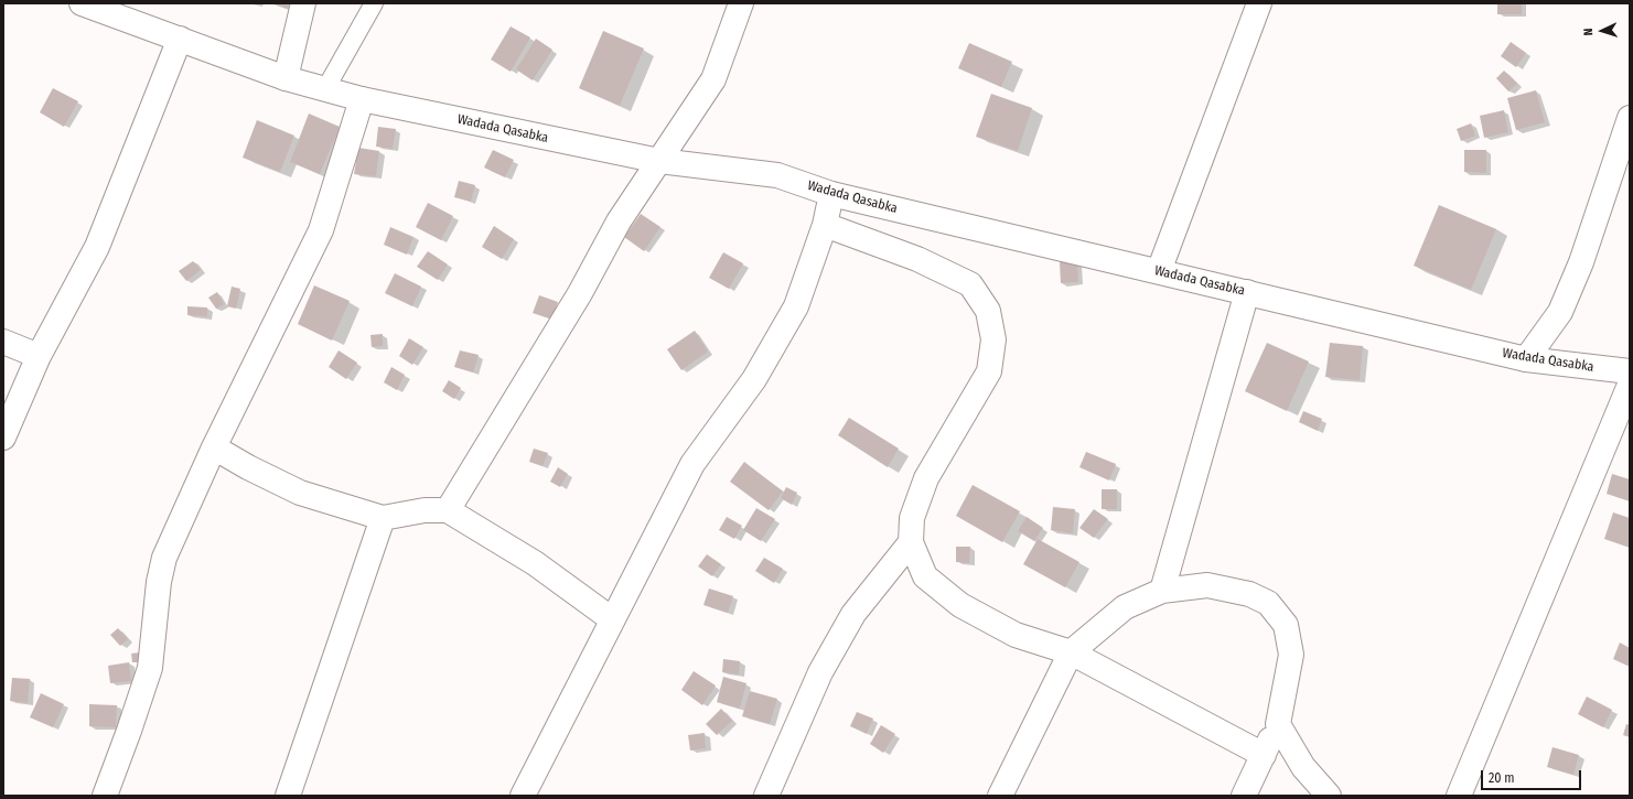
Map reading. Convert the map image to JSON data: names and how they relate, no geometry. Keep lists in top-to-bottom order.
{
  "streets": {
    "street": ["Wadada Qasabka"]
  },
  "scale_bar": "20 m",
  "north": "left"
}
